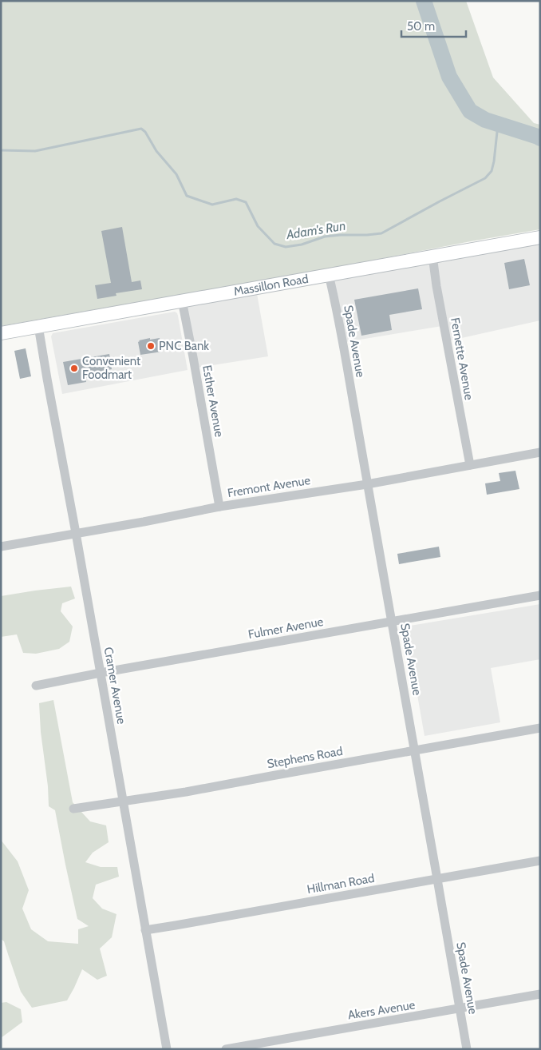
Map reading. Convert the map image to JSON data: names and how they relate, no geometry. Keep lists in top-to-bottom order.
{
  "streets": {
    "street": [
      "Massillon Road",
      "Spade Avenue",
      "Fernette Avenue",
      "Esther Avenue",
      "Fremont Avenue",
      "Fulmer Avenue",
      "Cramer Avenue",
      "Stephens Road",
      "Hillman Road",
      "Akers Avenue"
    ]
  },
  "crossings": [
    ["Massillon Road", "Spade Avenue"],
    ["Massillon Road", "Fernette Avenue"],
    ["Massillon Road", "Esther Avenue"],
    ["Massillon Road", "Cramer Avenue"],
    ["Spade Avenue", "Fremont Avenue"],
    ["Spade Avenue", "Fulmer Avenue"],
    ["Spade Avenue", "Stephens Road"],
    ["Spade Avenue", "Hillman Road"],
    ["Spade Avenue", "Akers Avenue"],
    ["Fernette Avenue", "Fremont Avenue"],
    ["Esther Avenue", "Fremont Avenue"],
    ["Fremont Avenue", "Cramer Avenue"],
    ["Fulmer Avenue", "Cramer Avenue"],
    ["Cramer Avenue", "Stephens Road"],
    ["Cramer Avenue", "Hillman Road"]
  ],
  "water": ["Adam's Run"],
  "places": ["PNC Bank", "Convenient Foodmart"],
  "scale_bar": "50 m"
}
